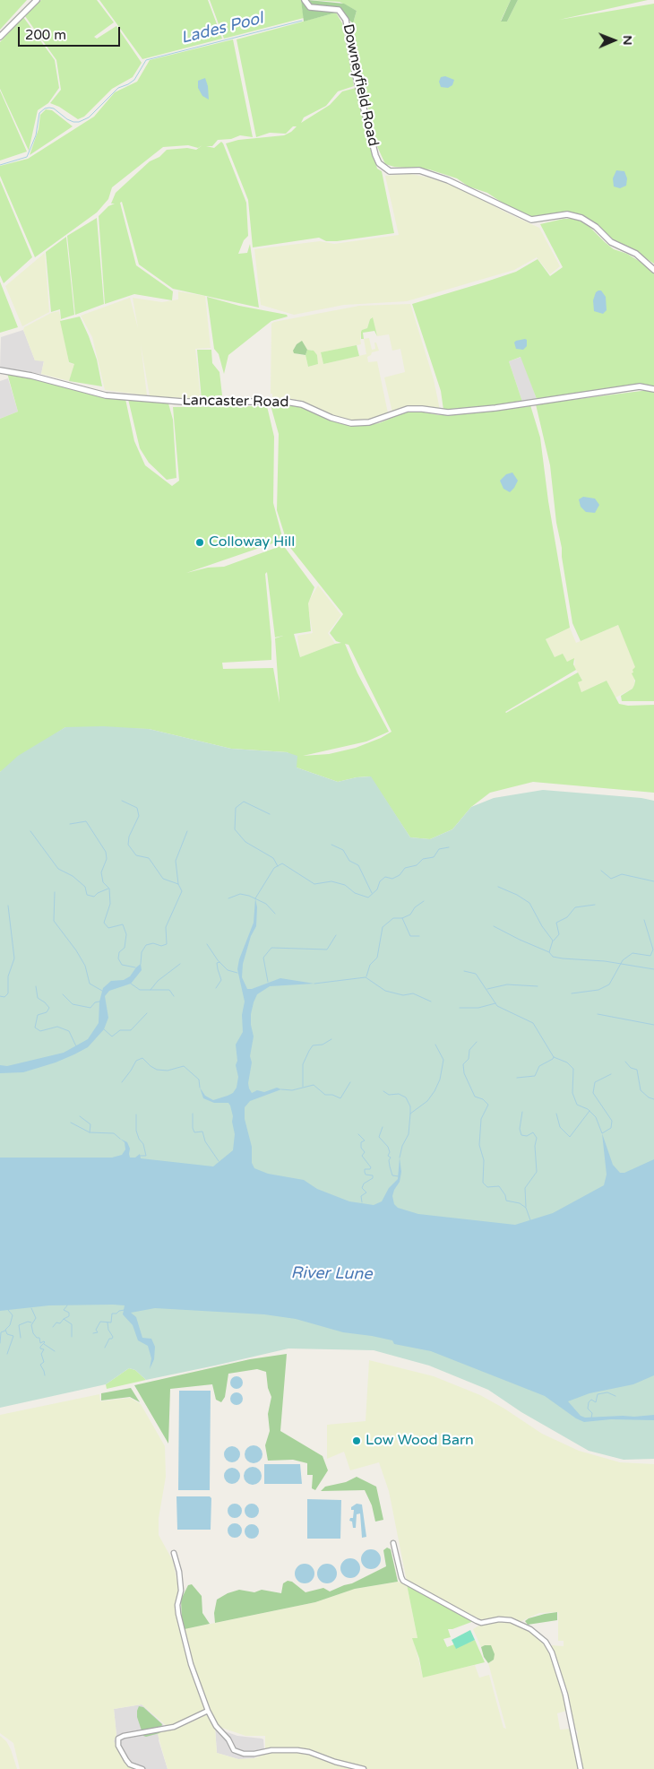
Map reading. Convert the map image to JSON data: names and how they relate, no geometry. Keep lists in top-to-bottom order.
{
  "streets": {
    "street": ["Downeyfield Road", "Lancaster Road"]
  },
  "water": ["Lades Pool", "River Lune"],
  "places": ["Colloway Hill", "Low Wood Barn"],
  "scale_bar": "200 m",
  "north": "right"
}
